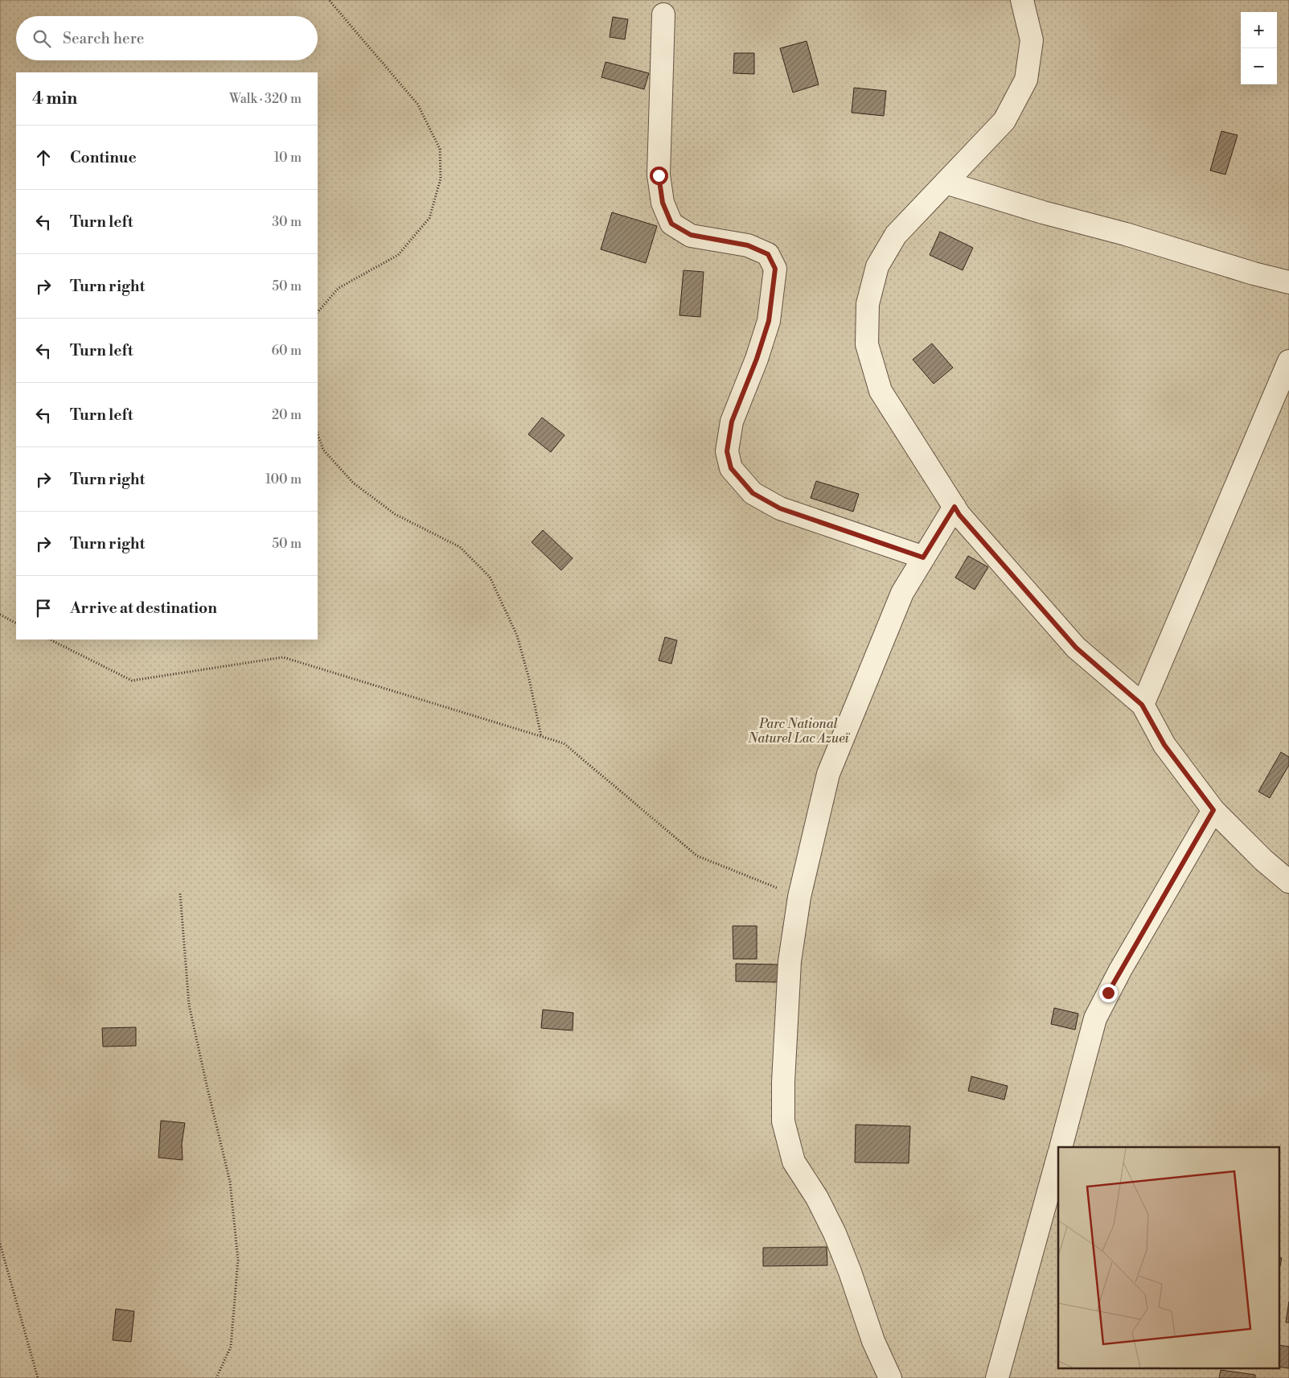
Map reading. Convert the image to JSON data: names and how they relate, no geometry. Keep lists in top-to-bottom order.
{
  "parks": ["Parc National Naturel Lac Azueï"],
  "page": {
    "map_buttons": ["+", "−"],
    "search": "Search here",
    "heading": ["4 min", "Walk · 320 m"],
    "list": [
      ["Continue", "10 m"],
      ["Turn left", "30 m"],
      ["Turn right", "50 m"],
      ["Turn left", "60 m"],
      ["Turn left", "20 m"],
      ["Turn right", "100 m"],
      ["Turn right", "50 m"],
      "Arrive at destination"
    ]
  }
}
